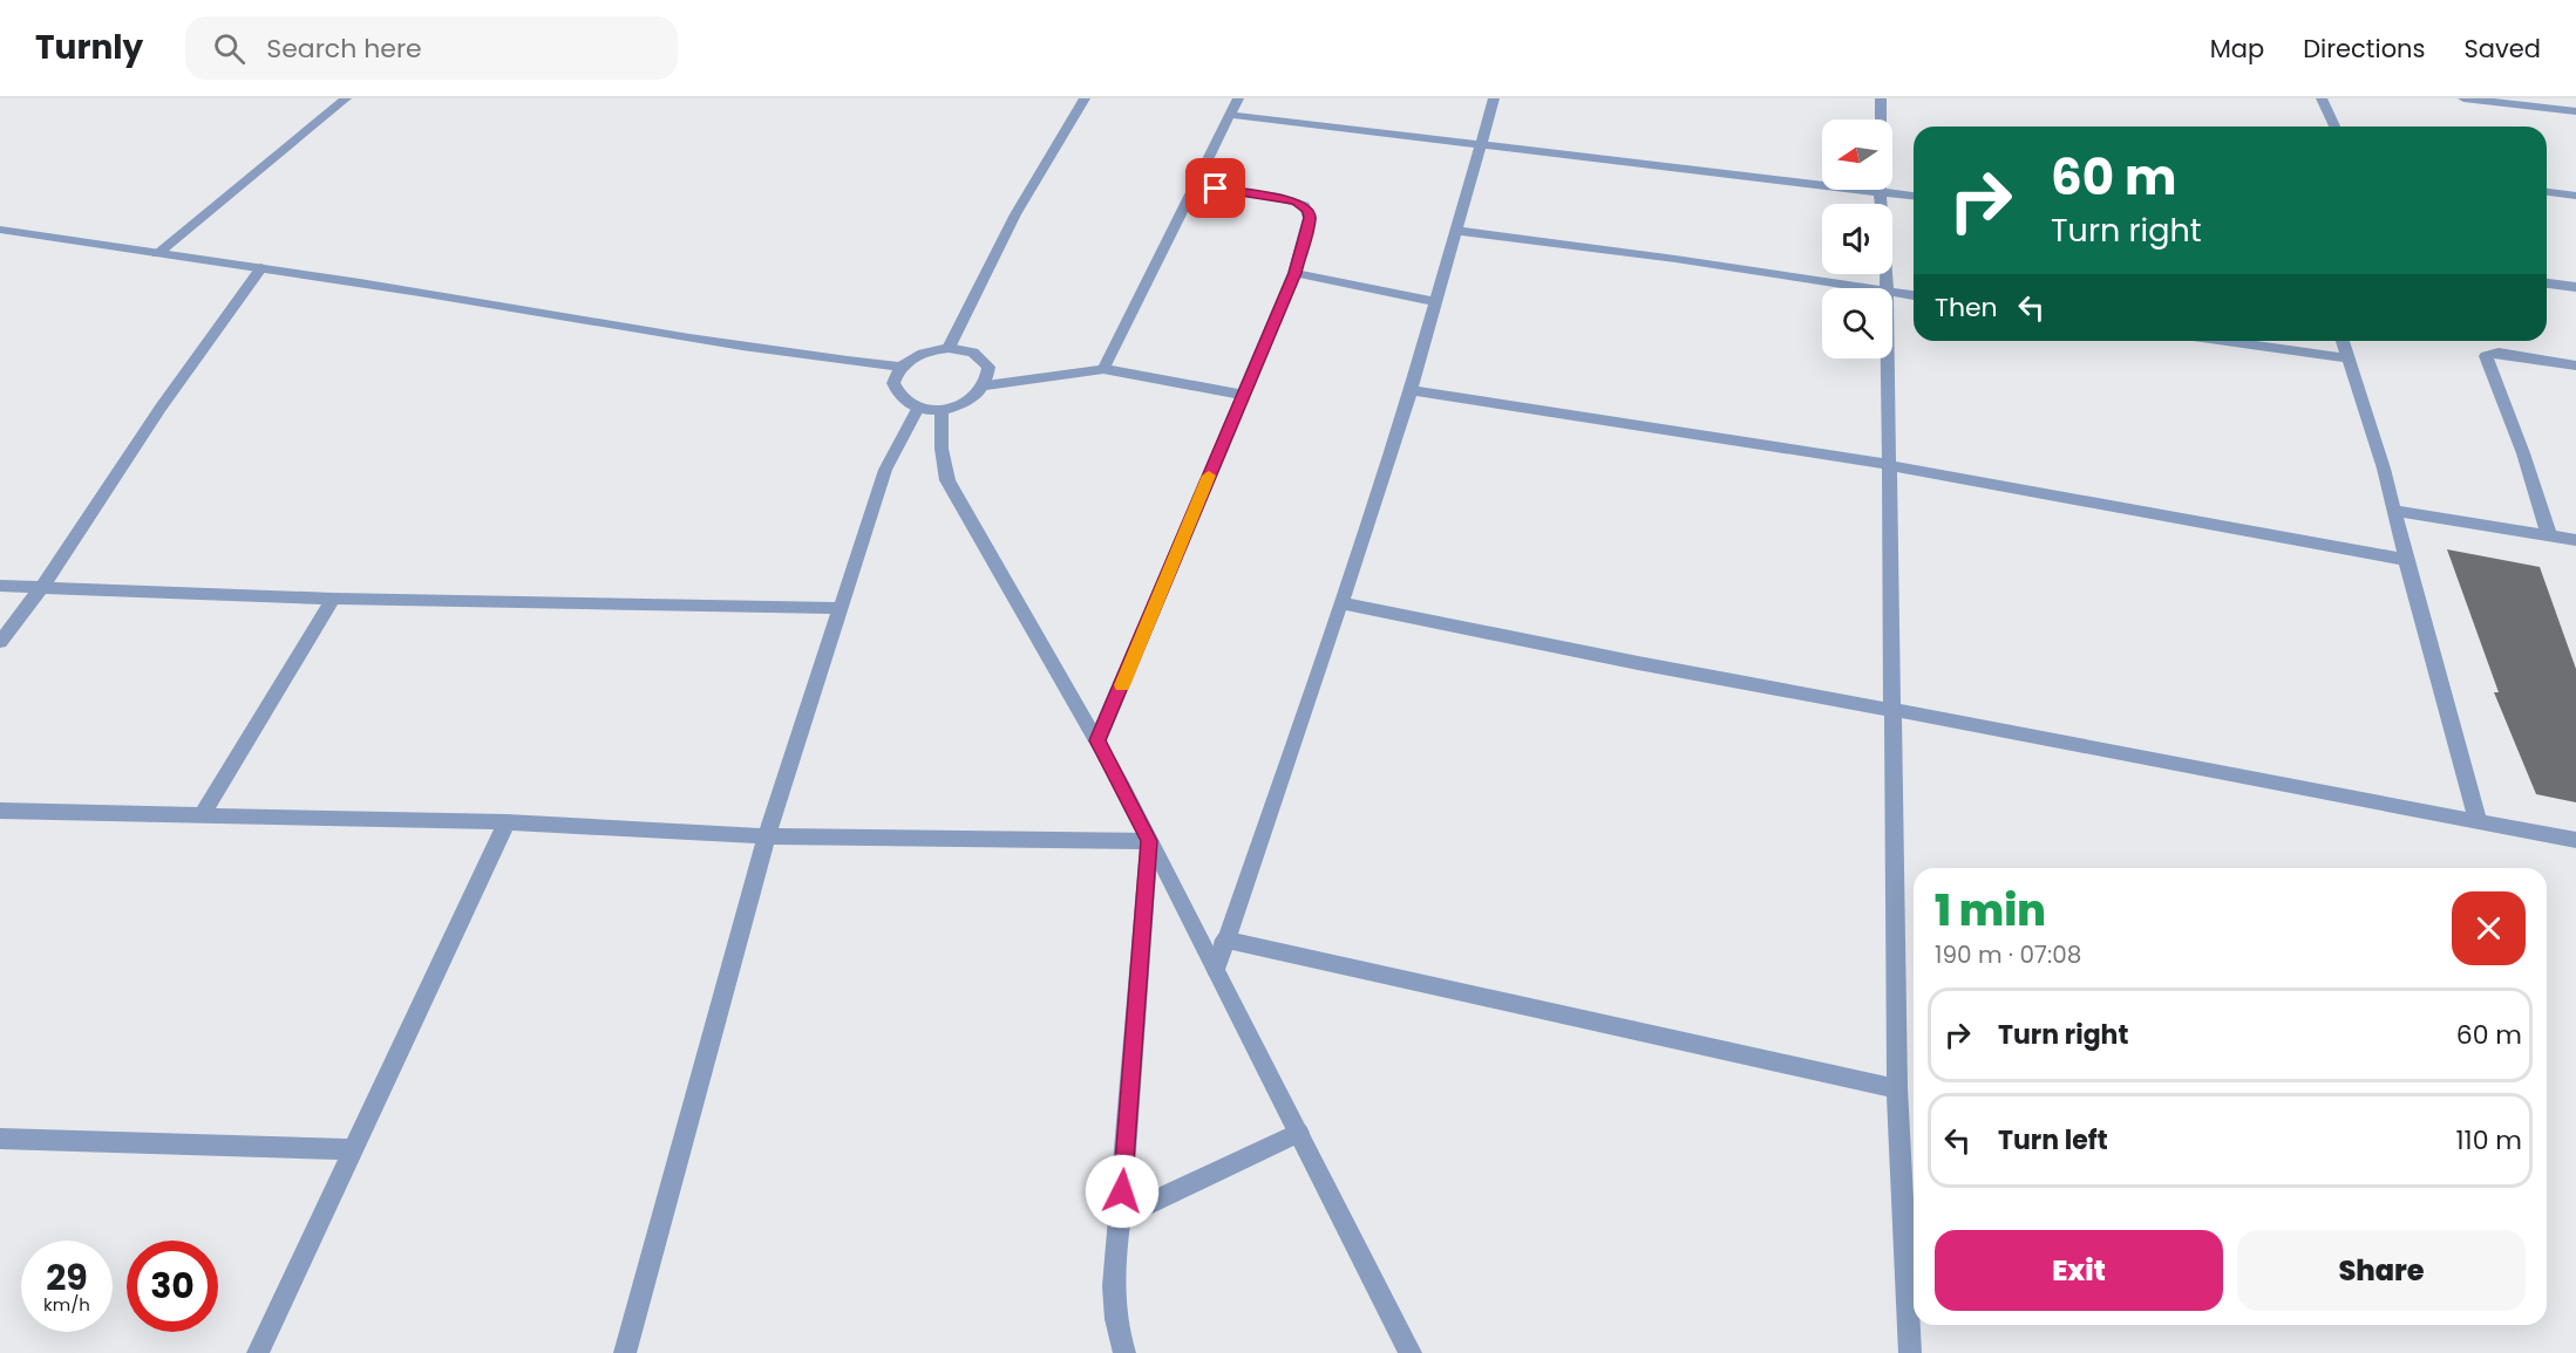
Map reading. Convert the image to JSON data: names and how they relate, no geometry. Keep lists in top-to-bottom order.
{
  "north": "left",
  "page": {
    "header": "Turnly",
    "search": "Search here",
    "nav": ["Map", "Directions", "Saved"],
    "turn": ["60 m", "Turn right"],
    "then": "Then",
    "heading": ["1 min", "190 m · 07:08"],
    "list": [
      {
        "name": "Turn right",
        "value": "60 m"
      },
      {
        "name": "Turn left",
        "value": "110 m"
      }
    ],
    "buttons": ["Exit", "Share"],
    "speed": "29 km/h",
    "limit": "30"
  }
}
